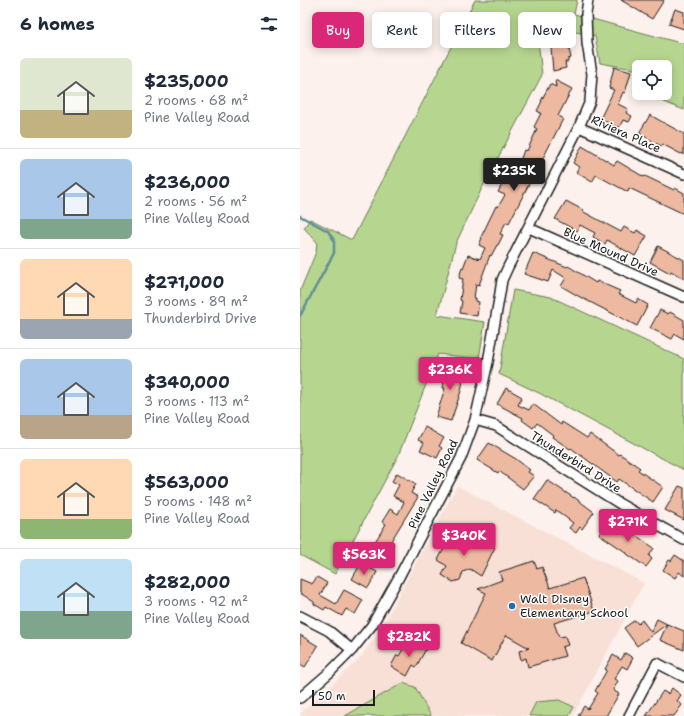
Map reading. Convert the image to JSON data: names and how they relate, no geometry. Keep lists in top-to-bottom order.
{
  "streets": {
    "street": [
      "Riviera Place",
      "Blue Mound Drive",
      "Thunderbird Drive",
      "Pine Valley Road"
    ]
  },
  "crossings": [
    ["Riviera Place", "Pine Valley Road"],
    ["Blue Mound Drive", "Pine Valley Road"],
    ["Thunderbird Drive", "Pine Valley Road"]
  ],
  "places": ["Walt Disney Elementary School"],
  "scale_bar": "50 m",
  "page": {
    "heading": "6 homes",
    "chip": [
      "Buy",
      "Rent",
      "Filters",
      "New"
    ],
    "list": [
      {
        "name": "$235,000",
        "note": "2 rooms · 68 m² · Pine Valley Road"
      },
      {
        "name": "$236,000",
        "note": "2 rooms · 56 m² · Pine Valley Road"
      },
      {
        "name": "$271,000",
        "note": "3 rooms · 89 m² · Thunderbird Drive"
      },
      {
        "name": "$340,000",
        "note": "3 rooms · 113 m² · Pine Valley Road"
      },
      {
        "name": "$563,000",
        "note": "5 rooms · 148 m² · Pine Valley Road"
      },
      {
        "name": "$282,000",
        "note": "3 rooms · 92 m² · Pine Valley Road"
      }
    ],
    "price": [
      "$235K",
      "$236K",
      "$271K",
      "$340K",
      "$563K",
      "$282K"
    ],
    "scale": "50 m"
  }
}
